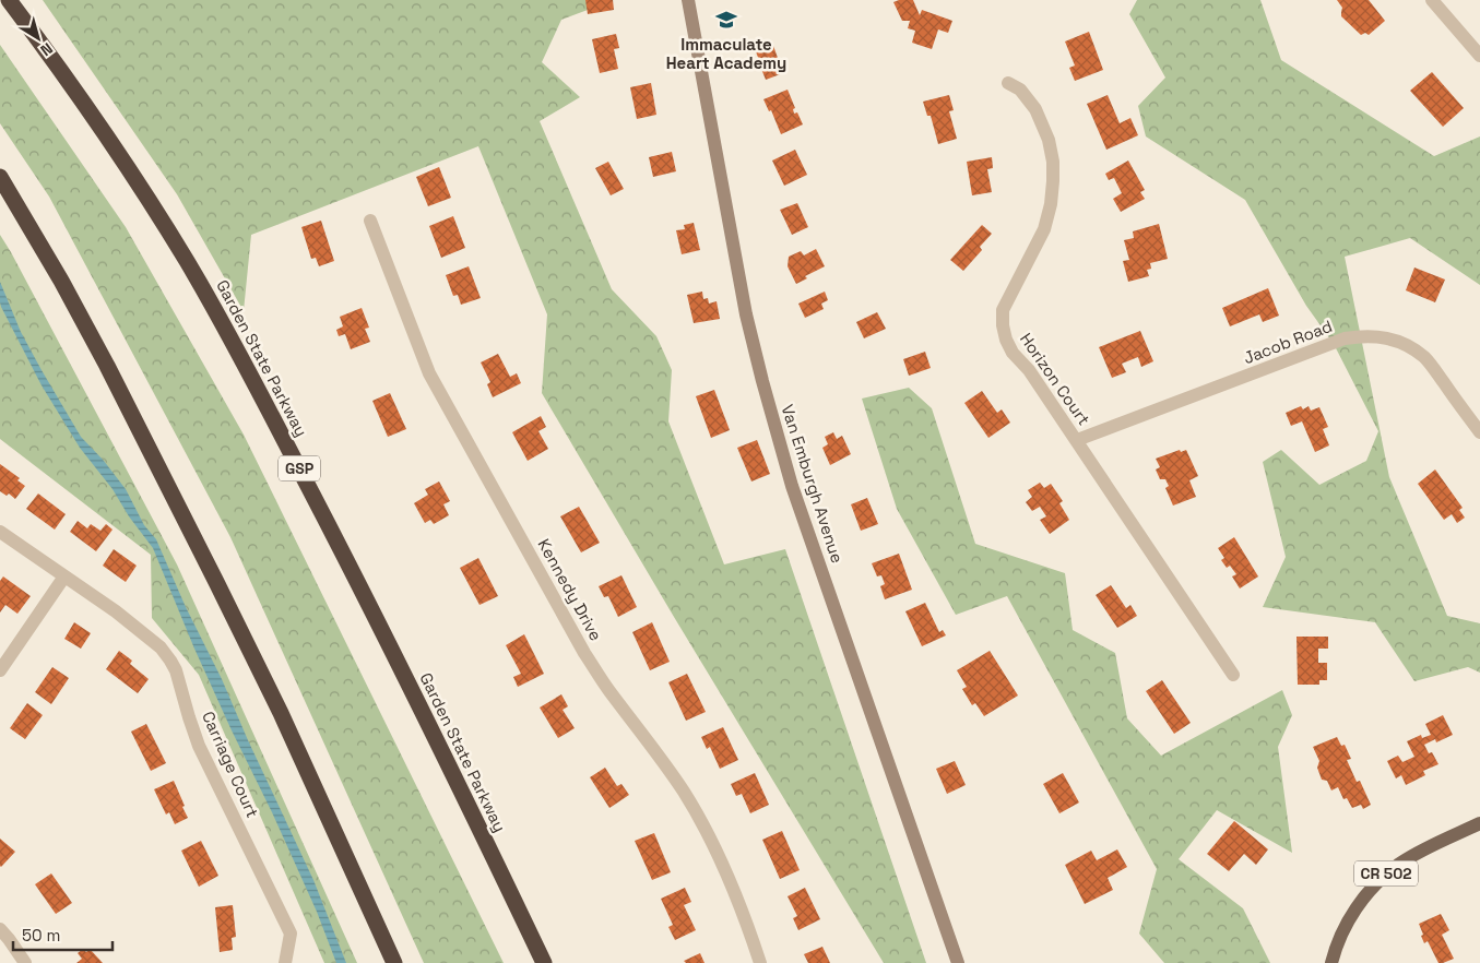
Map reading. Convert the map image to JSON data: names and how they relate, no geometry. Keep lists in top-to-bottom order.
{
  "streets": {
    "highway": ["Garden State Parkway", "GSP"],
    "main road": ["Van Emburgh Avenue", "CR 502"],
    "street": [
      "Jacob Road",
      "Horizon Court",
      "Kennedy Drive",
      "Carriage Court"
    ]
  },
  "crossings": [
    ["Jacob Road", "Horizon Court"]
  ],
  "places": {
    "school or university": ["Immaculate Heart Academy"]
  },
  "scale_bar": "50 m",
  "north": "bottom right"
}
